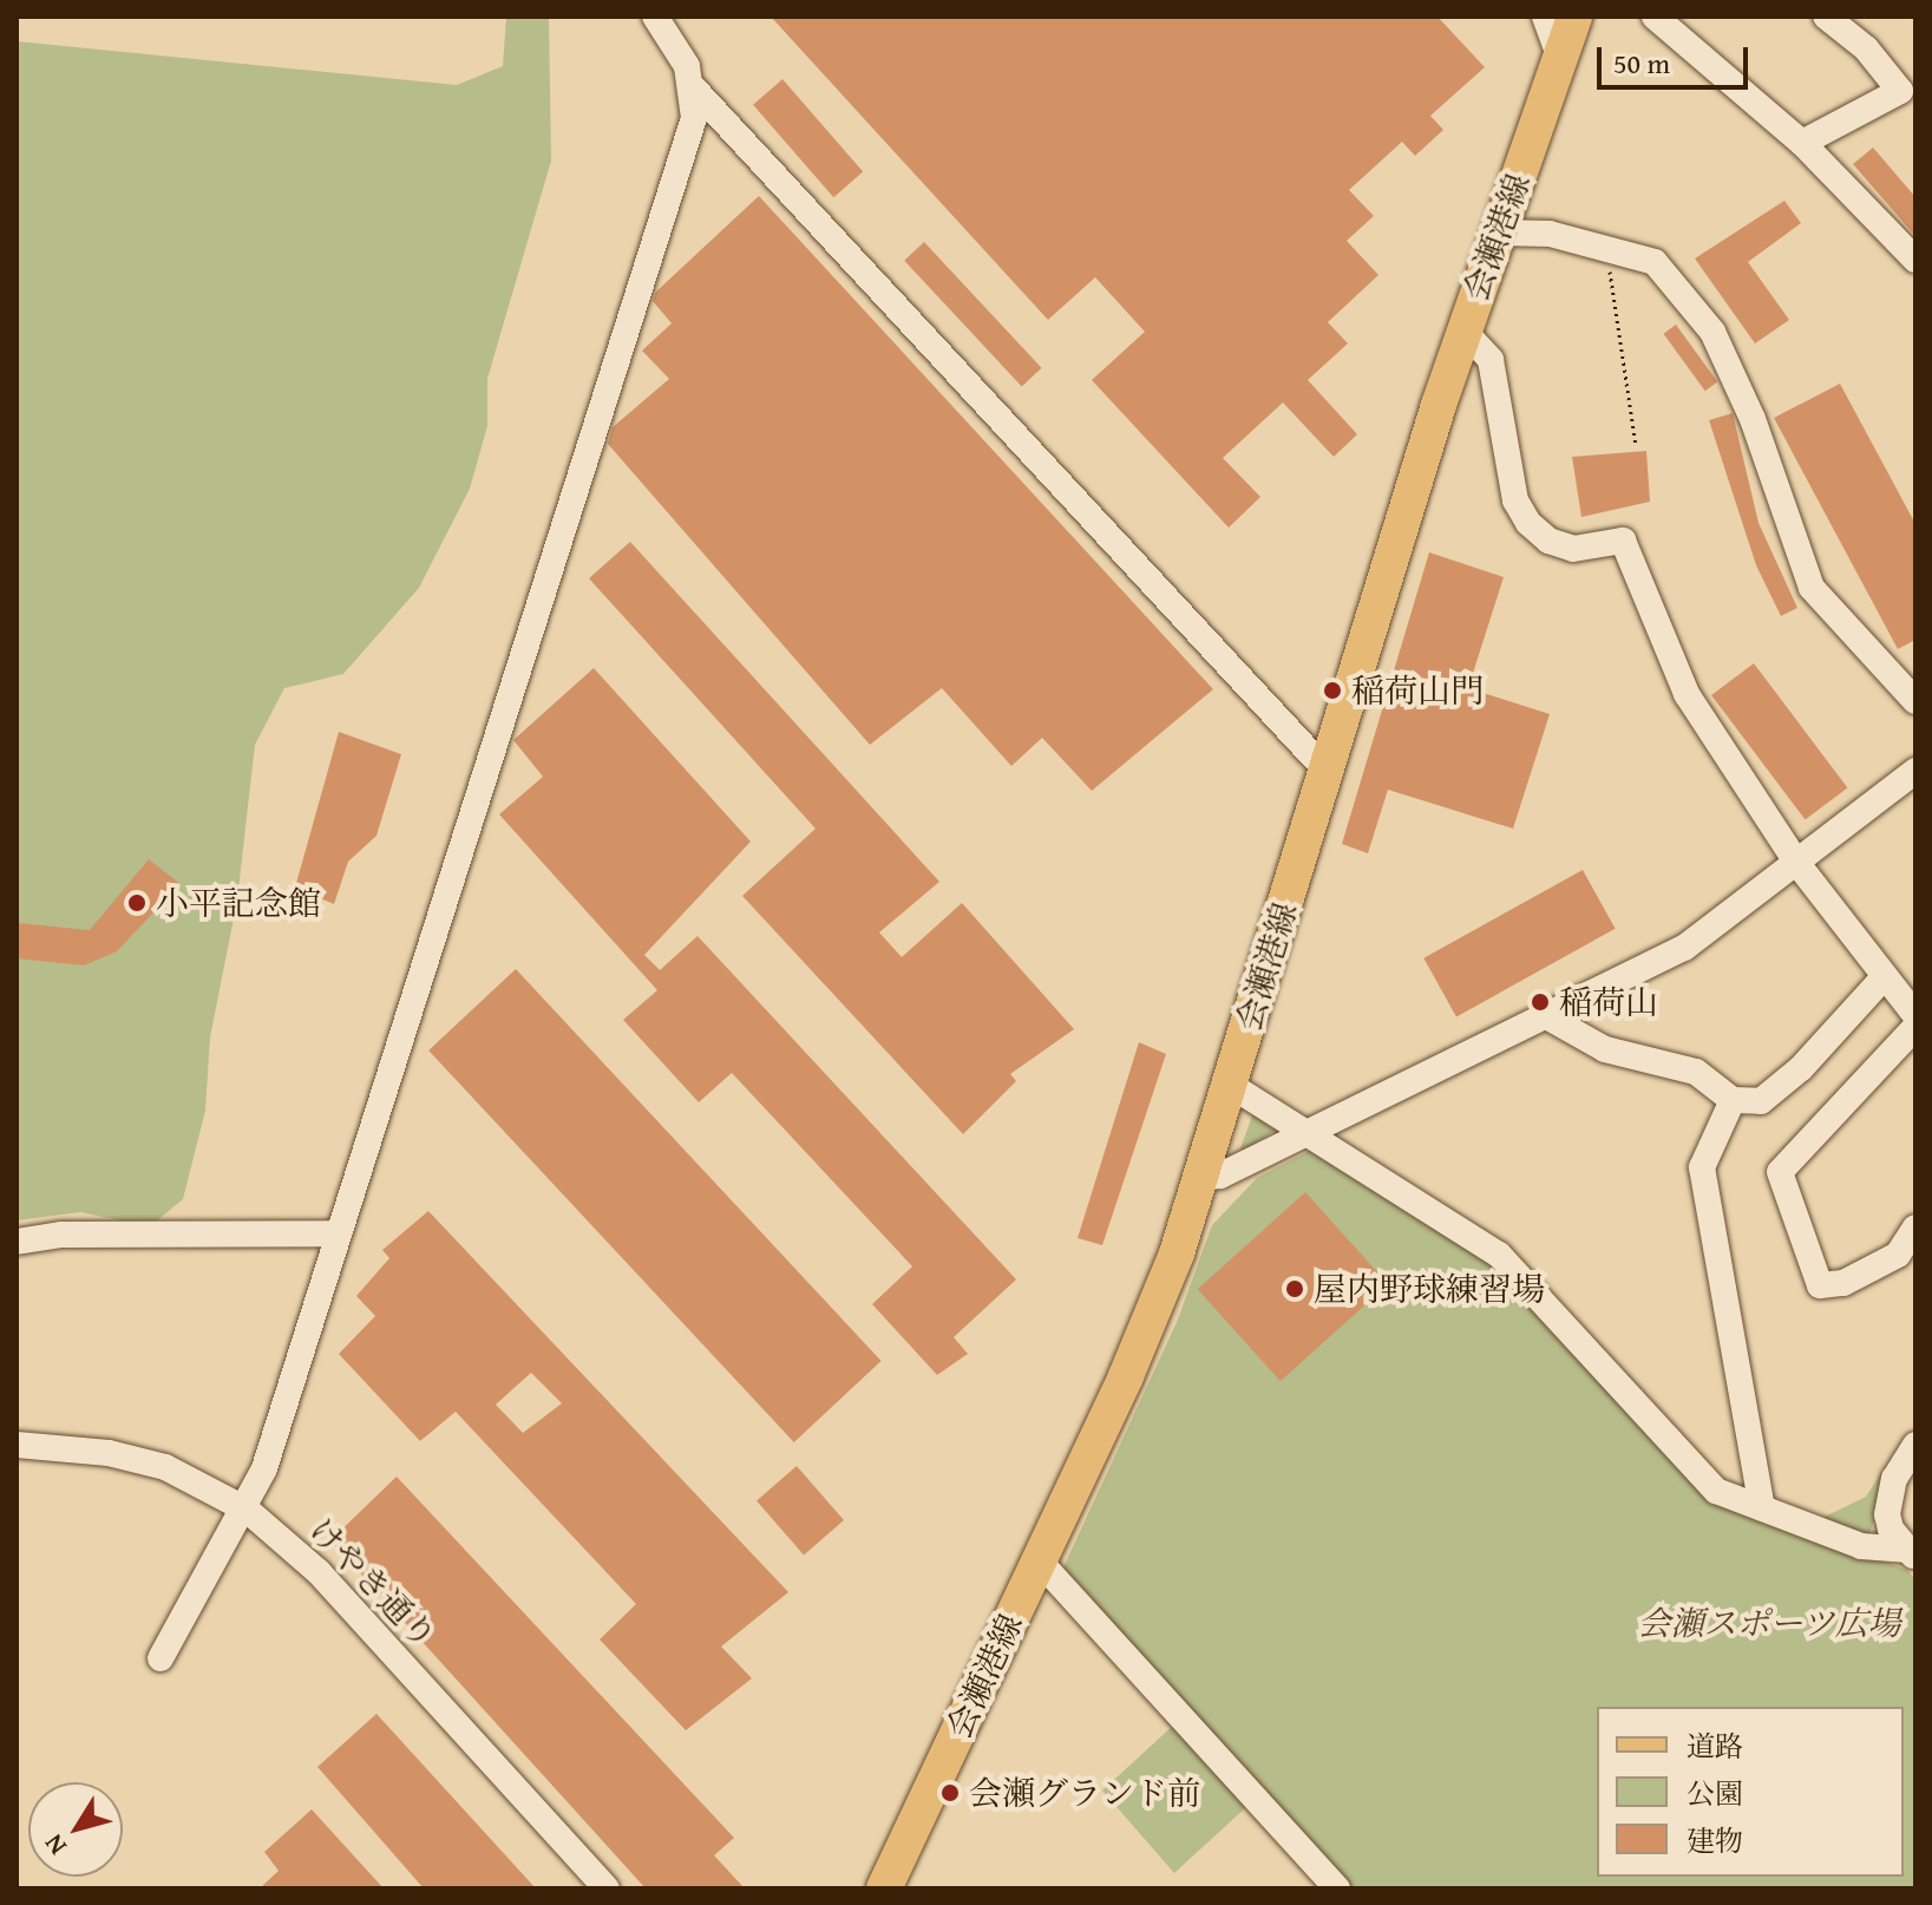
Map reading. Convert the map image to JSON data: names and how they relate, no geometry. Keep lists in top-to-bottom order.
{
  "streets": {
    "main road": ["会瀬港線"],
    "street": ["けやき通り"]
  },
  "parks": ["会瀬スポーツ広場"],
  "places": [
    "稲荷山門",
    "小平記念館",
    "稲荷山",
    "屋内野球練習場",
    "会瀬グランド前"
  ],
  "legend": ["道路", "公園", "建物"],
  "scale_bar": "50 m",
  "north": "bottom left"
}
